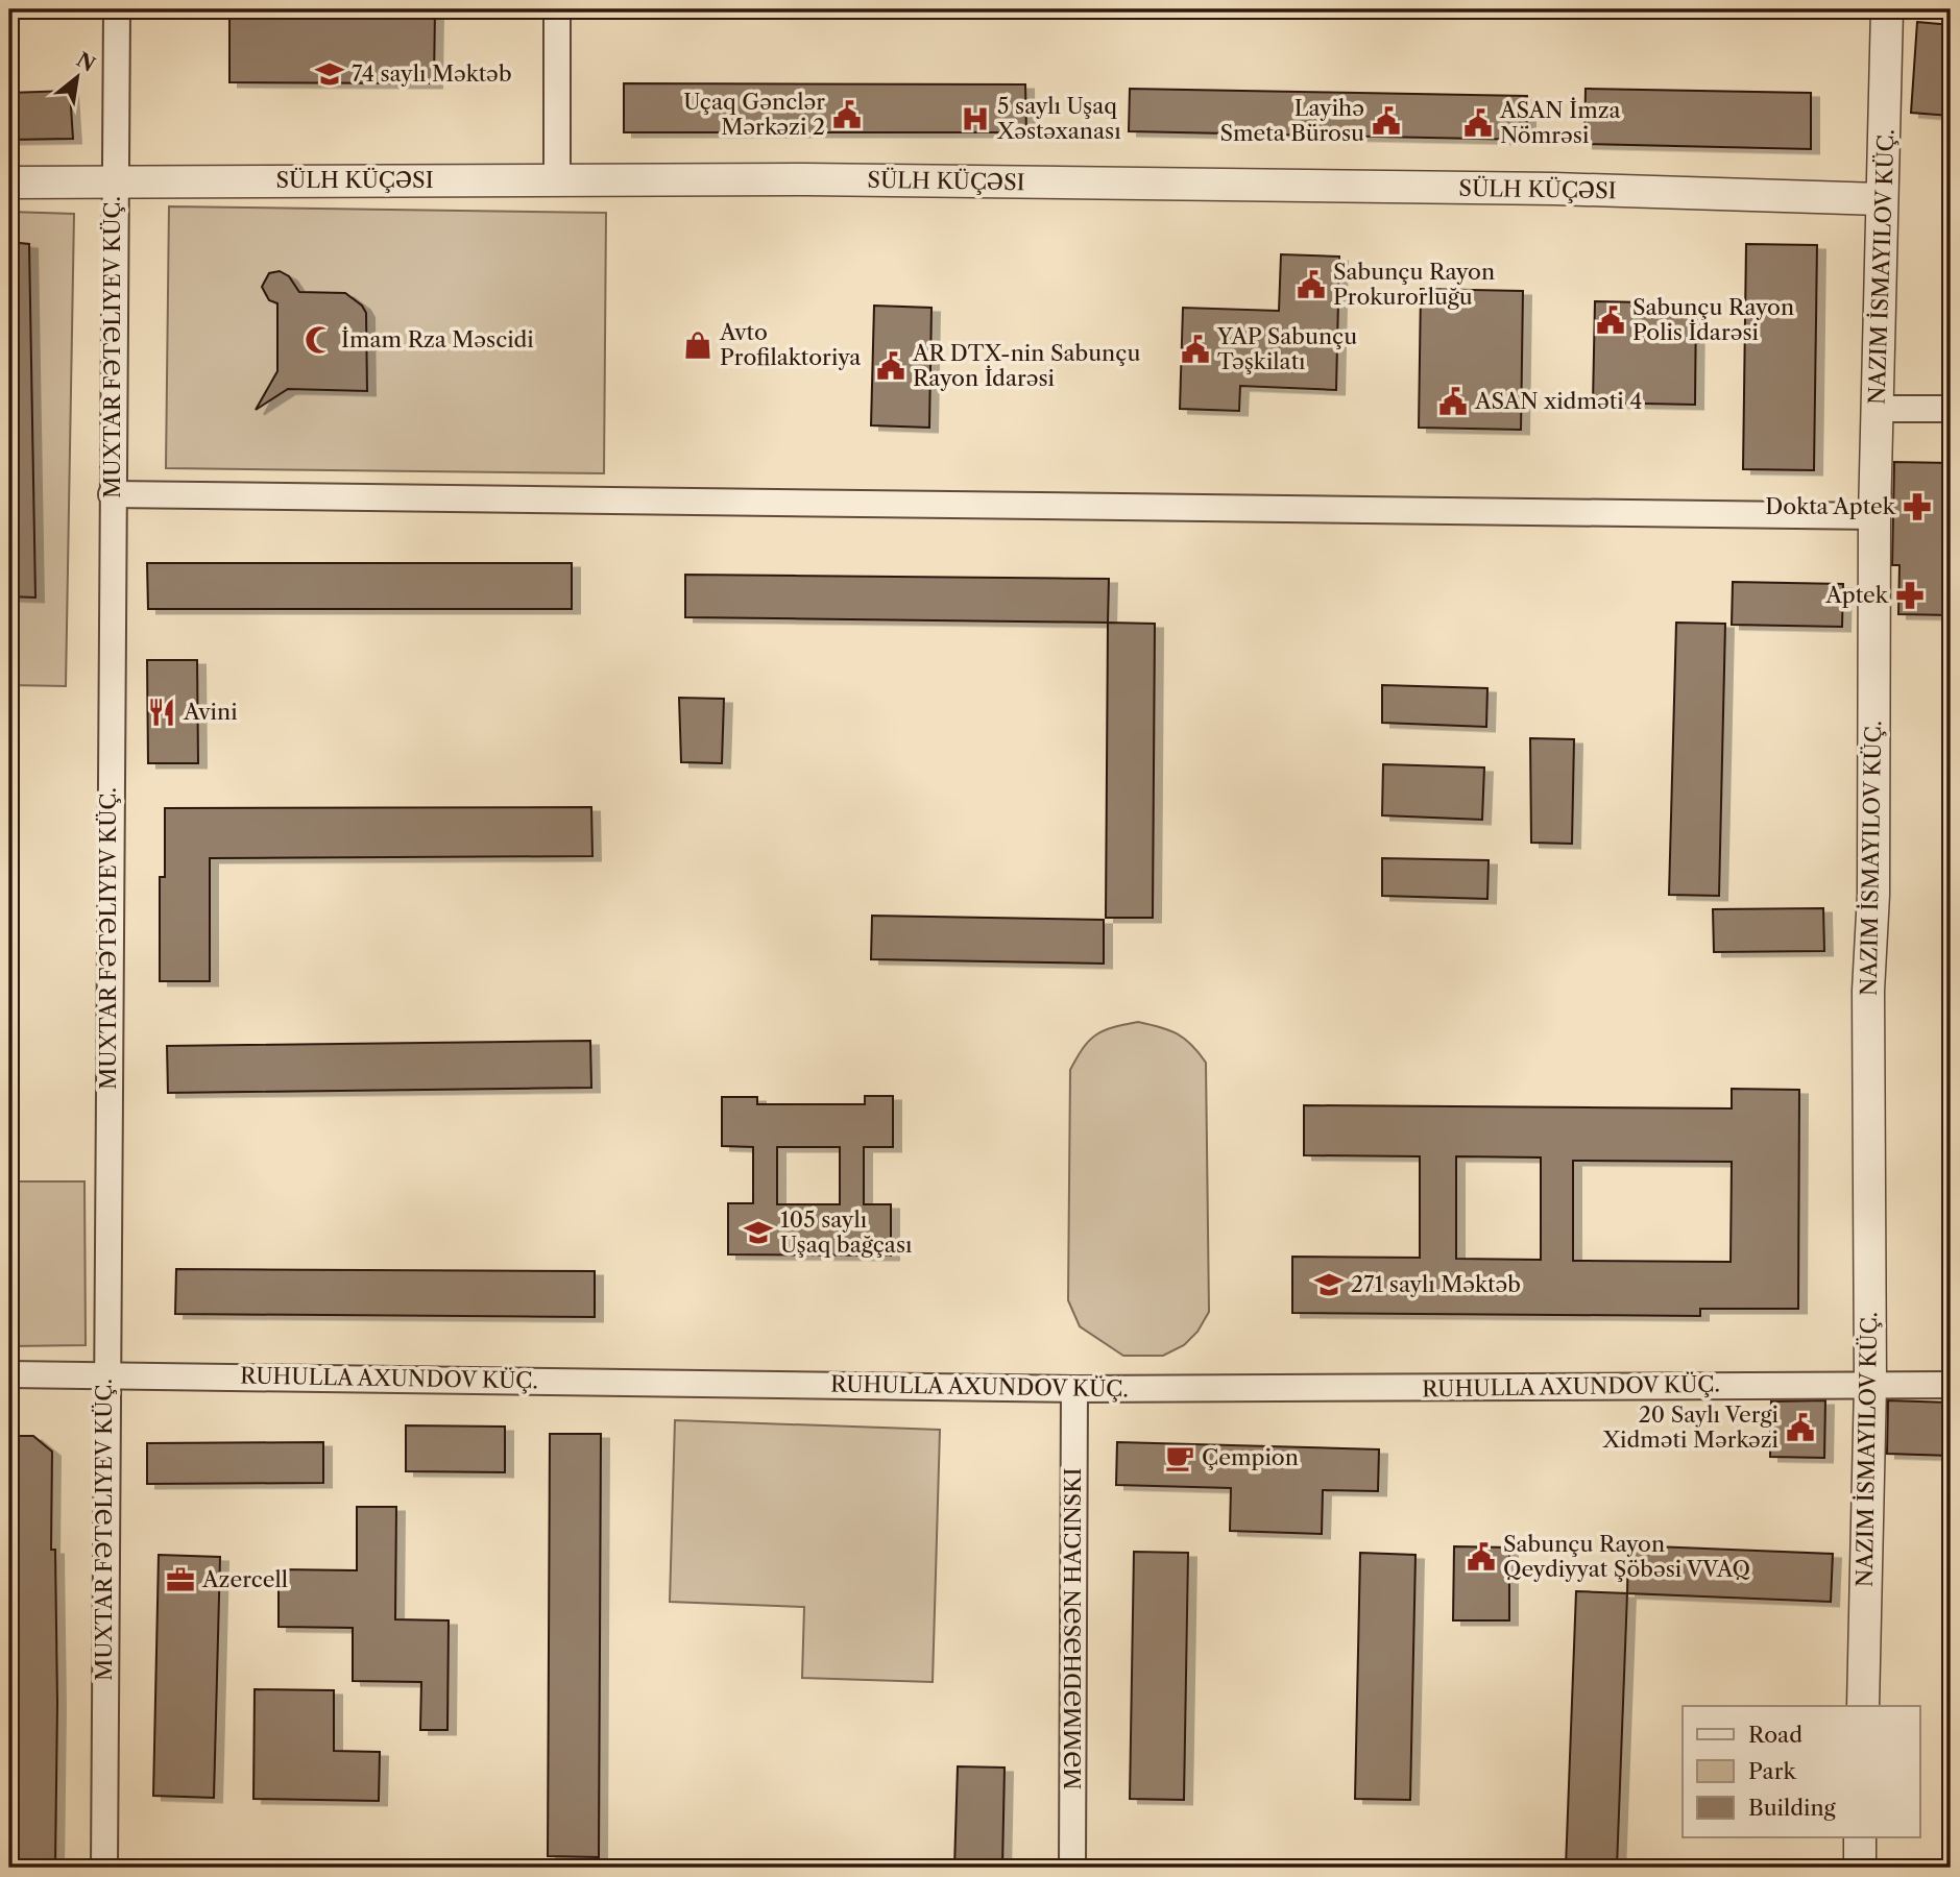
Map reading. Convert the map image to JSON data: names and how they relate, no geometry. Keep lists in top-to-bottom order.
{
  "streets": {
    "street": ["SÜLH KÜÇƏSI", "MUXTAR FƏTƏLIYEV KÜÇ.", "RUHULLA AXUNDOV KÜÇ."]
  },
  "crossings": [
    ["SÜLH KÜÇƏSI", "MUXTAR FƏTƏLIYEV KÜÇ."],
    ["MUXTAR FƏTƏLIYEV KÜÇ.", "RUHULLA AXUNDOV KÜÇ."]
  ],
  "places": {
    "school or university": ["74 saylı Məktəb", "105 saylı Uşaq bağçası", "271 saylı Məktəb"],
    "public building": [
      "Uçaq Gənclər Mərkəzi 2",
      "Layihə Smeta Bürosu",
      "ASAN İmza Nömrəsi",
      "Sabunçu Rayon Prokurorluğu",
      "Sabunçu Rayon Polis İdarəsi",
      "YAP Sabunçu Təşkilatı",
      "AR DTX-nin Sabunçu Rayon İdarəsi",
      "ASAN xidməti 4",
      "20 Saylı Vergi Xidməti Mərkəzi",
      "Sabunçu Rayon Qeydiyyat Şöbəsi VVAQ"
    ],
    "hospital": ["5 saylı Uşaq Xəstəxanası"],
    "mosque": ["İmam Rza Məscidi"],
    "shop": ["Avto Profilaktoriya"],
    "pharmacy": ["Dokta Aptek", "Aptek"],
    "restaurant": ["Avini"],
    "cafe": ["Çempion"],
    "office": ["Azercell"]
  },
  "legend": ["Road", "Park", "Building"],
  "north": "top right"
}
